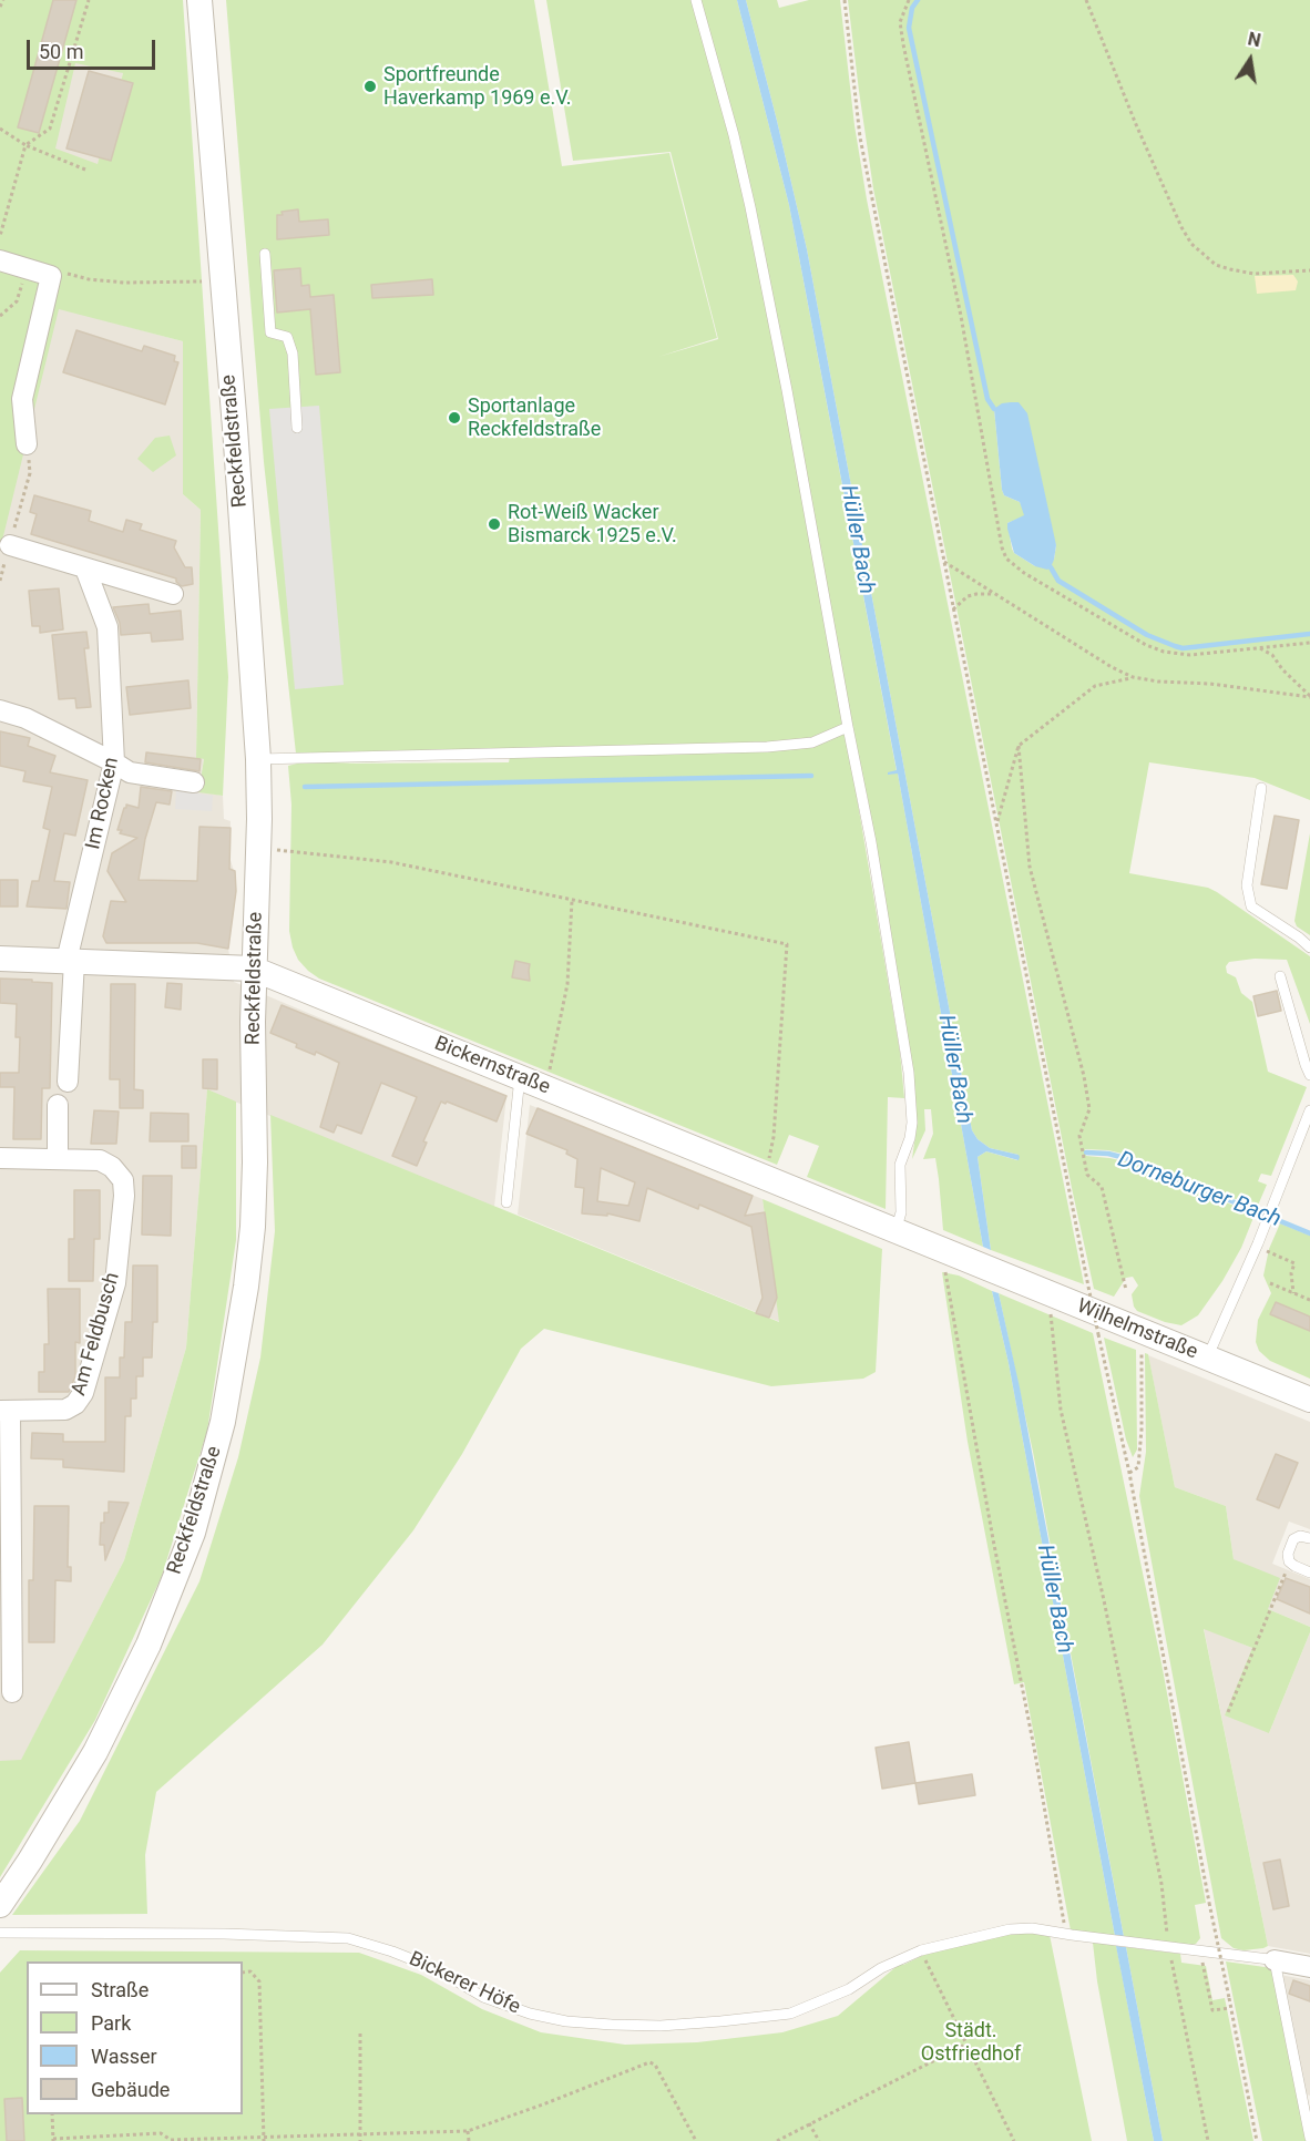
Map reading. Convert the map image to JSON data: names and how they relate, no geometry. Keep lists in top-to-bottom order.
{
  "streets": {
    "street": [
      "Reckfeldstraße",
      "Im Rocken",
      "Bickernstraße",
      "Wilhelmstraße",
      "Am Feldbusch"
    ],
    "lane": ["Bickerer Höfe"]
  },
  "crossings": [
    ["Reckfeldstraße", "Bickernstraße"],
    ["Im Rocken", "Bickernstraße"],
    ["Bickernstraße", "Wilhelmstraße"]
  ],
  "water": ["Hüller Bach", "Dorneburger Bach"],
  "parks": ["Städt. Ostfriedhof"],
  "places": ["Sportfreunde Haverkamp 1969 e.V.", "Sportanlage Reckfeldstraße", "Rot-Weiß Wacker Bismarck 1925 e.V."],
  "legend": [
    "Straße",
    "Park",
    "Wasser",
    "Gebäude"
  ],
  "scale_bar": "50 m",
  "north": "top"
}
